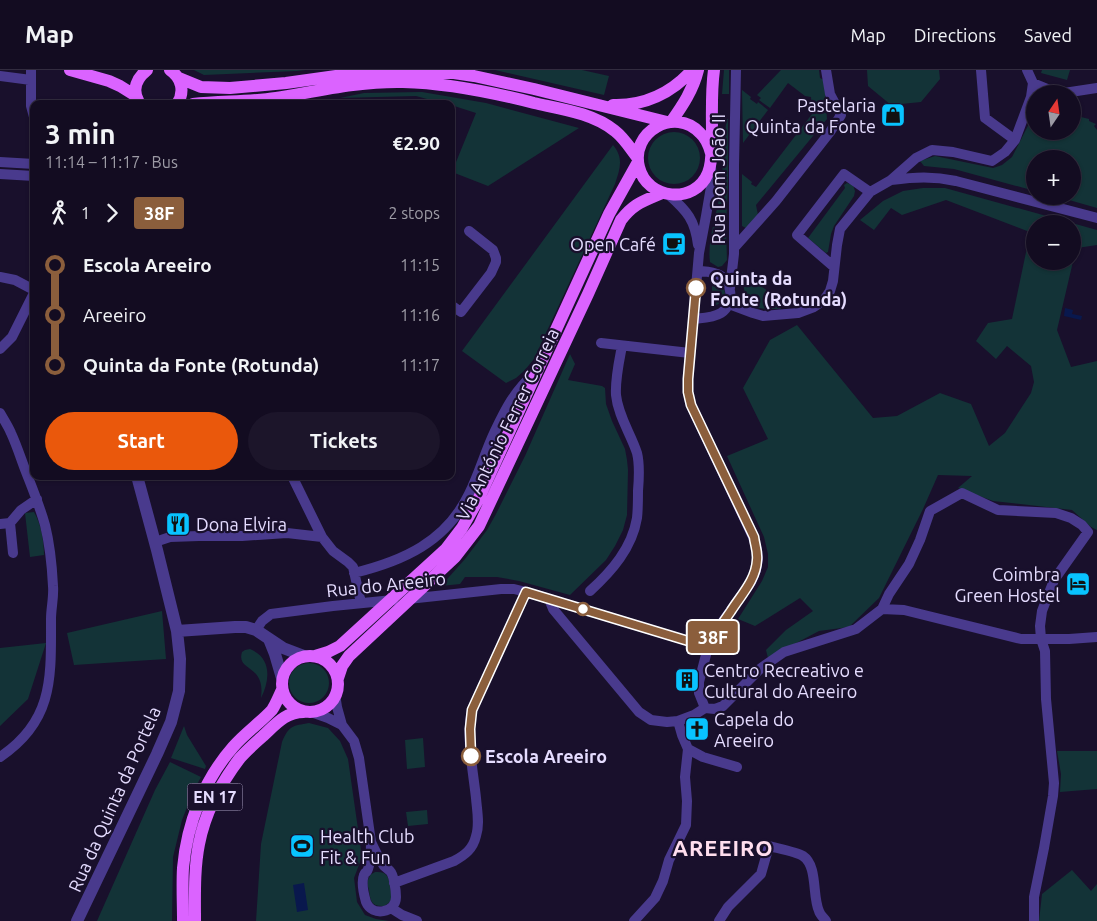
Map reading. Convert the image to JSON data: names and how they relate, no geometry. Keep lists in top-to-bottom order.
{
  "streets": {
    "main road": ["Via António Ferrer Correia", "EN 17"],
    "street": ["Rua Dom João II", "Rua do Areeiro", "Rua da Quinta da Portela"]
  },
  "crossings": [
    ["Via António Ferrer Correia", "EN 17"]
  ],
  "districts": ["AREEIRO"],
  "places": {
    "shop": ["Pastelaria Quinta da Fonte"],
    "cafe": ["Open Café"],
    "other": ["Quinta da Fonte (Rotunda)", "Escola Areeiro"],
    "restaurant": ["Dona Elvira"],
    "hotel": ["Coimbra Green Hostel"],
    "building": ["Centro Recreativo e Cultural do Areeiro"],
    "church": ["Capela do Areeiro"],
    "sports": ["Health Club Fit & Fun"]
  },
  "lines": ["bus line 38F"],
  "north": "top",
  "page": {
    "header": "Map",
    "nav": ["Map", "Directions", "Saved"],
    "on_map": "38F",
    "map_buttons": ["+", "−"],
    "heading": ["3 min", "11:14 – 11:17 · Bus", "€2.90"],
    "legs": ["1", "38F", "2 stops"],
    "list": [
      {
        "name": "Escola Areeiro",
        "value": "11:15"
      },
      {
        "name": "Areeiro",
        "value": "11:16"
      },
      {
        "name": "Quinta da Fonte (Rotunda)",
        "value": "11:17"
      }
    ],
    "buttons": ["Start", "Tickets"]
  }
}
